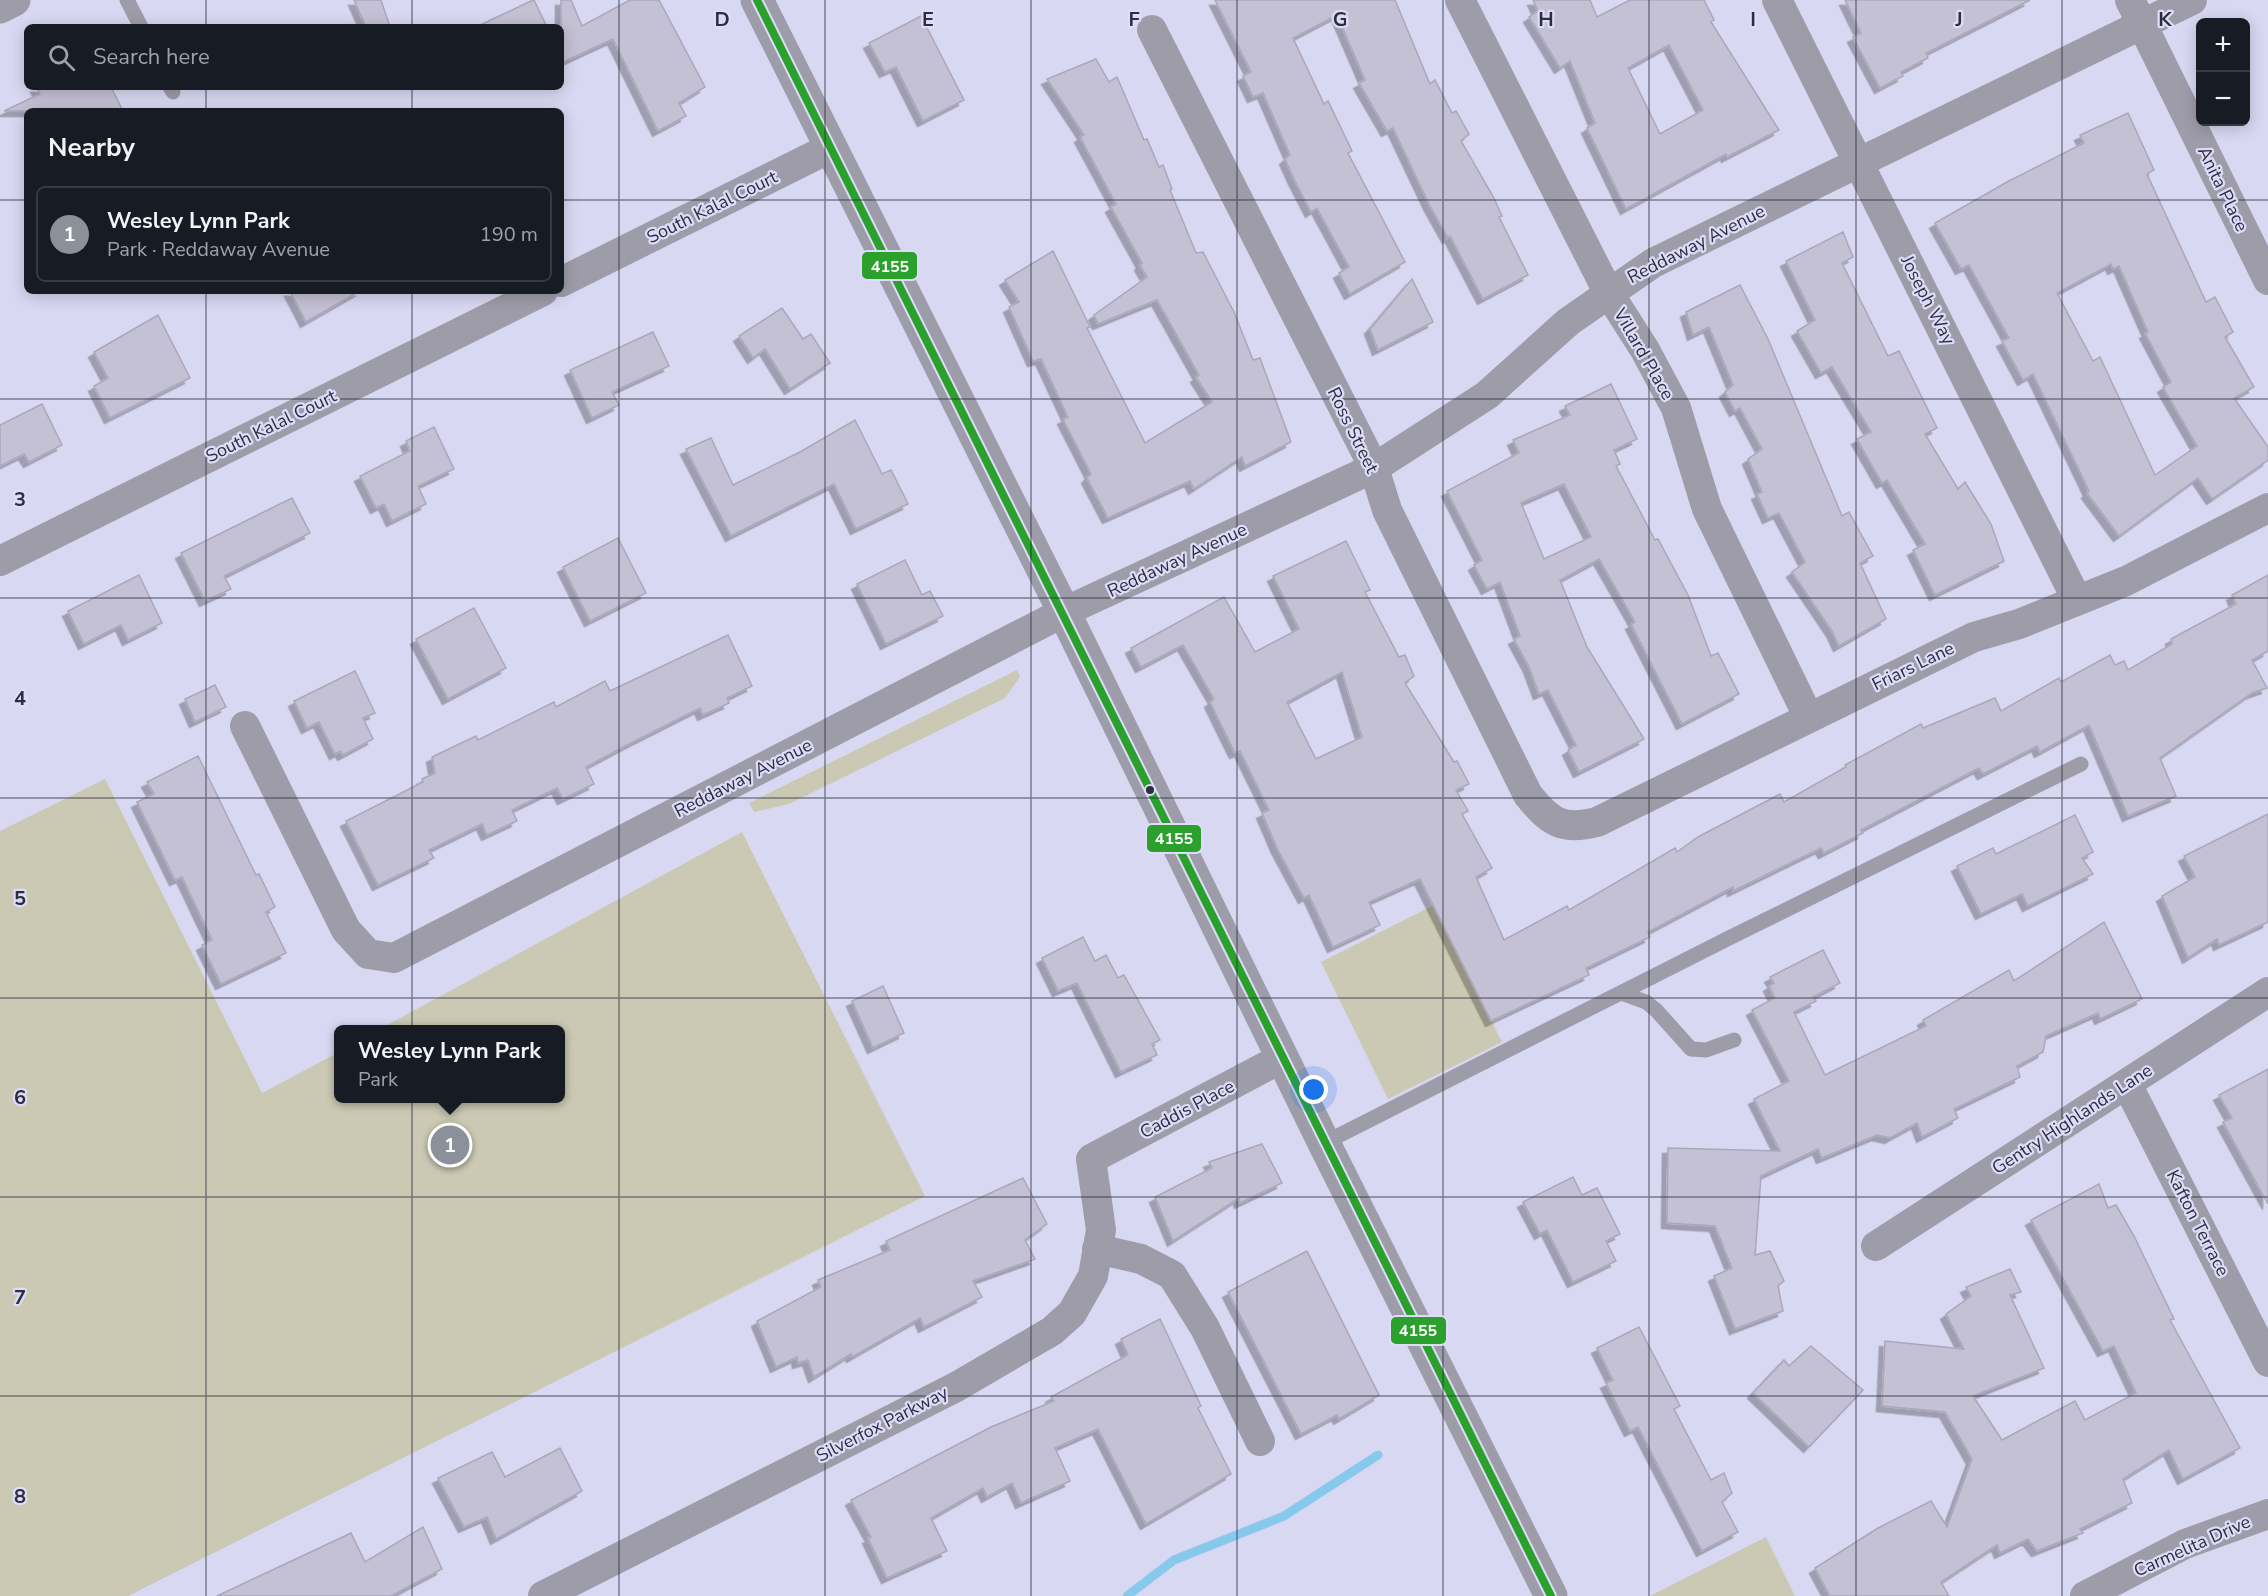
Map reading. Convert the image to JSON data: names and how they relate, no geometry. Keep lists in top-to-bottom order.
{
  "streets": {
    "street": [
      "Anita Place",
      "South Kalal Court",
      "Reddaway Avenue",
      "Joseph Way",
      "Villard Place",
      "Ross Street",
      "Friars Lane",
      "Caddis Place",
      "Gentry Highlands Lane",
      "Kafton Terrace",
      "Silverfox Parkway",
      "Carmelita Drive"
    ]
  },
  "crossings": [
    ["Anita Place", "Reddaway Avenue"],
    ["Reddaway Avenue", "Joseph Way"],
    ["Reddaway Avenue", "Villard Place"],
    ["Reddaway Avenue", "Ross Street"],
    ["Joseph Way", "Friars Lane"],
    ["Villard Place", "Friars Lane"],
    ["Ross Street", "Friars Lane"],
    ["Caddis Place", "Silverfox Parkway"],
    ["Gentry Highlands Lane", "Kafton Terrace"]
  ],
  "lines": ["transit line 4155"],
  "page": {
    "map_buttons": ["+", "−"],
    "search": "Search here",
    "heading": "Nearby",
    "list": [
      {
        "mark": "1",
        "name": "Wesley Lynn Park",
        "note": "Park · Reddaway Avenue",
        "value": "190 m"
      }
    ],
    "popup": ["Wesley Lynn Park", "Park"],
    "pins": "1"
  },
  "grid": {
    "columns": [
      "D",
      "E",
      "F",
      "G",
      "H",
      "I",
      "J",
      "K"
    ],
    "rows": [
      "3",
      "4",
      "5",
      "6",
      "7",
      "8"
    ]
  }
}
